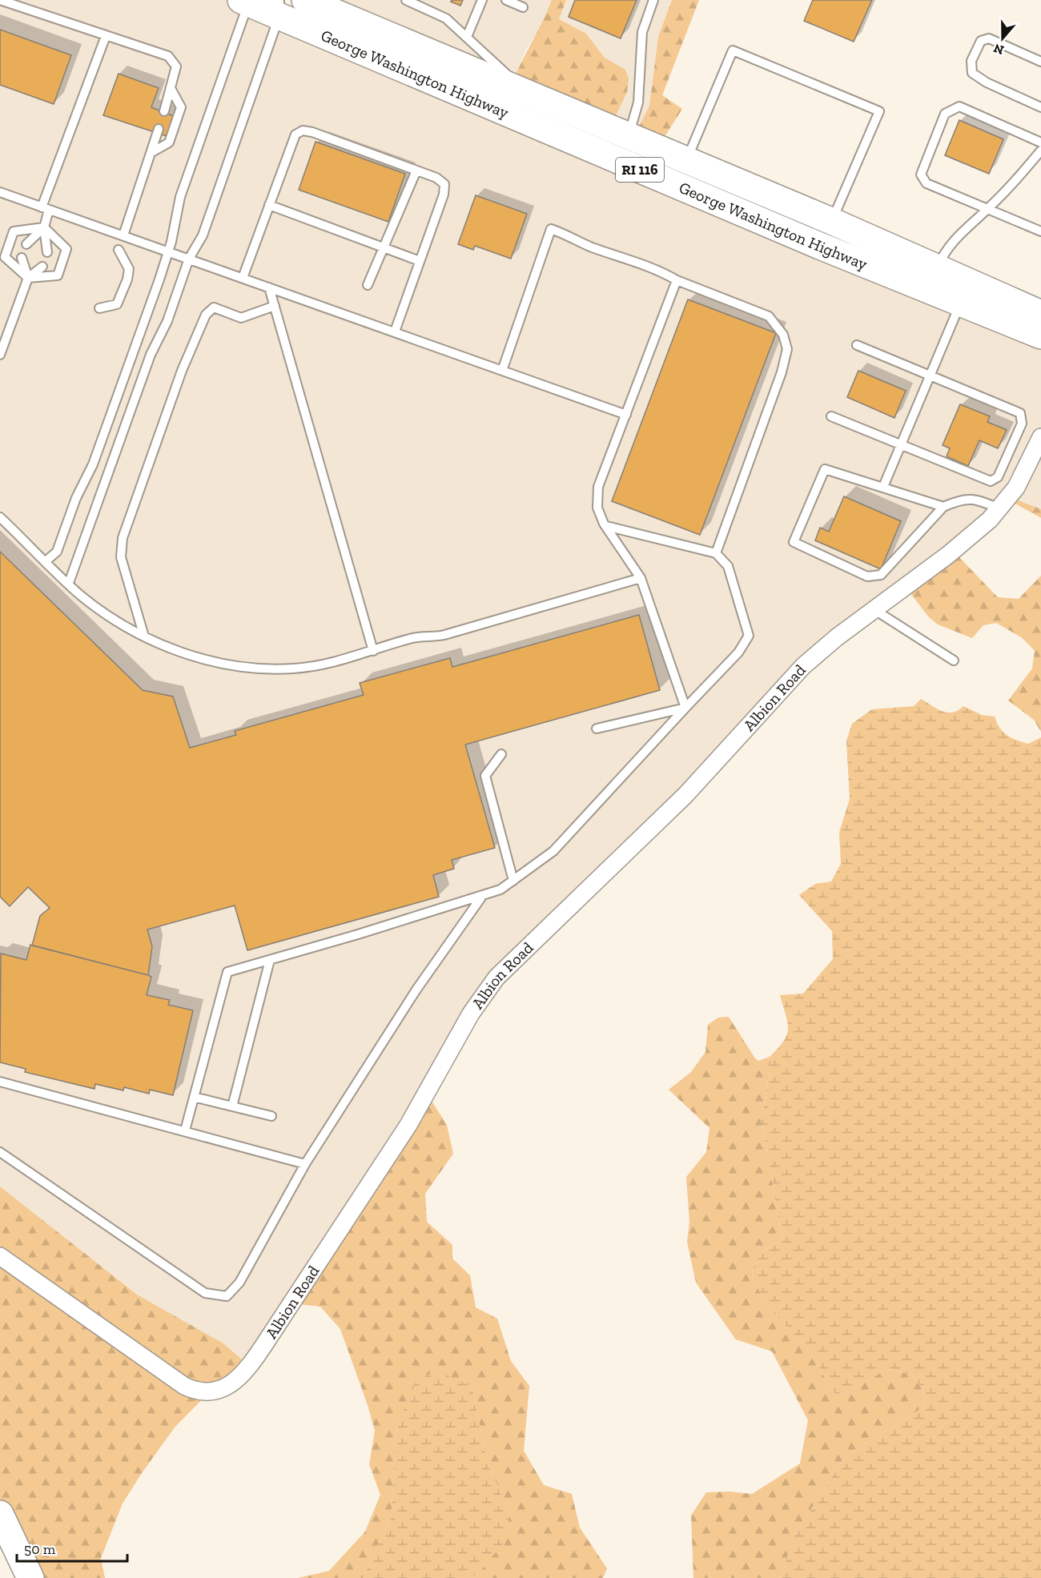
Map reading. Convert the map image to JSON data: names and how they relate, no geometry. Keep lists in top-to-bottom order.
{
  "streets": {
    "main road": ["George Washington Highway", "RI 116"],
    "street": ["Albion Road"]
  },
  "scale_bar": "50 m",
  "north": "bottom"
}
